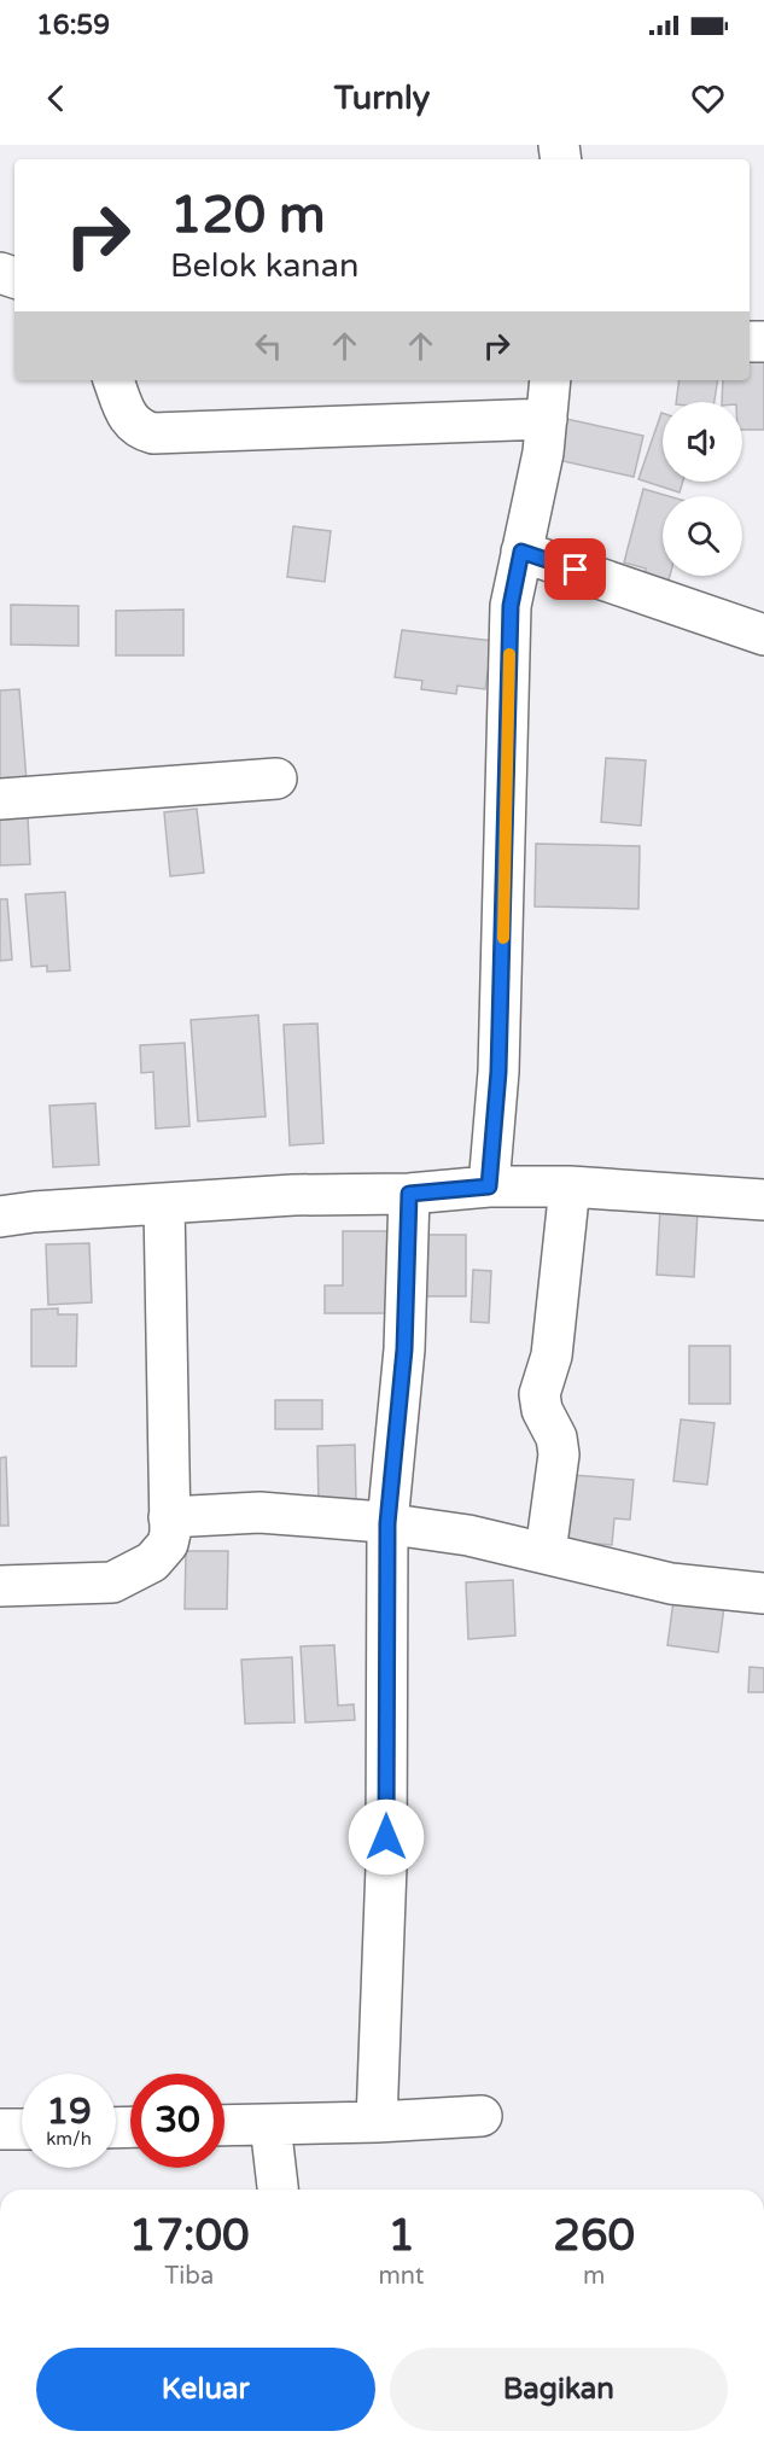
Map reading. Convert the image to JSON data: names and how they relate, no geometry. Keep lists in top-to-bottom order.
{
  "page": {
    "status": "16:59",
    "header": "Turnly",
    "turn": ["120 m", "Belok kanan"],
    "speed": "19 km/h",
    "limit": "30",
    "eta": [
      "17:00",
      "Tiba",
      "1",
      "mnt",
      "260",
      "m"
    ],
    "buttons": ["Keluar", "Bagikan"]
  }
}
